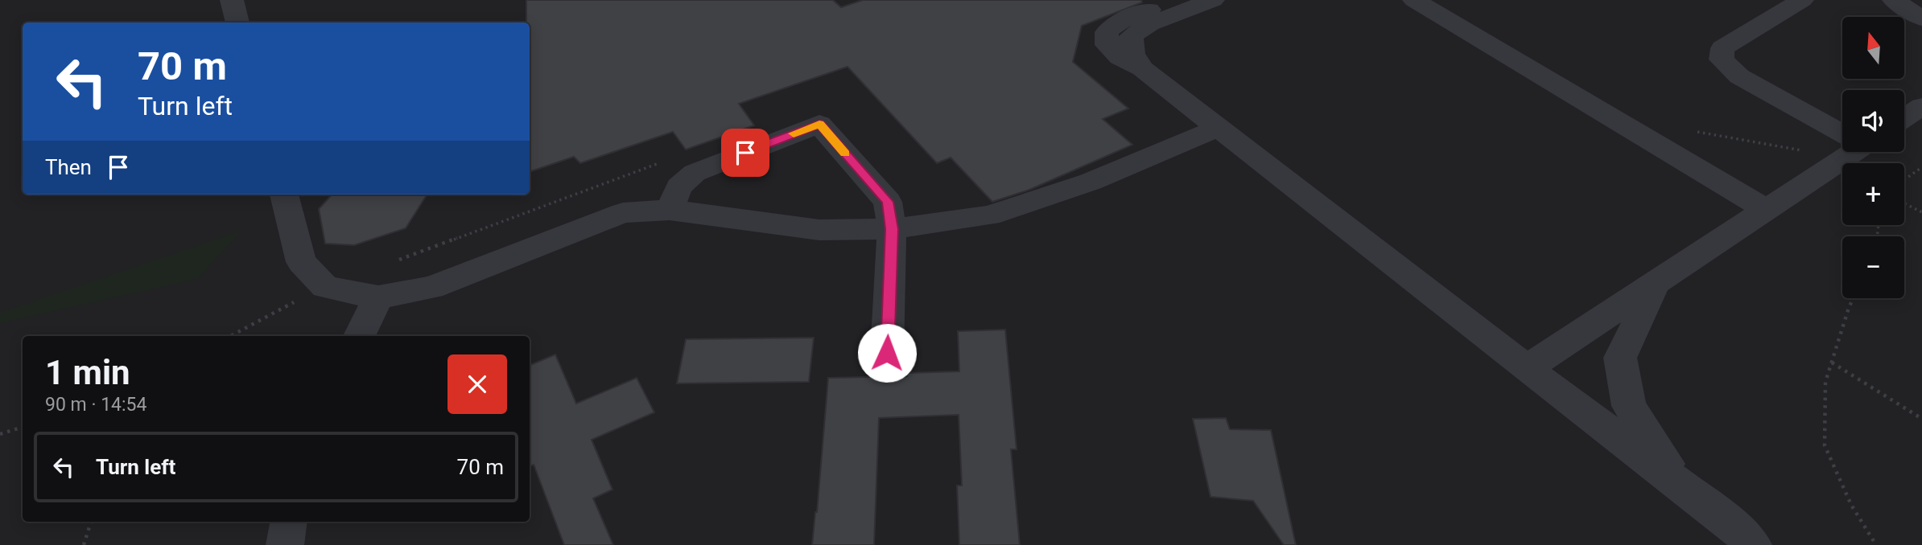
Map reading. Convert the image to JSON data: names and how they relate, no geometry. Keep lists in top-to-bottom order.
{
  "north": "top",
  "page": {
    "map_buttons": ["+", "−"],
    "turn": ["70 m", "Turn left"],
    "then": "Then",
    "heading": ["1 min", "90 m · 14:54"],
    "list": [
      {
        "name": "Turn left",
        "value": "70 m"
      }
    ]
  }
}
